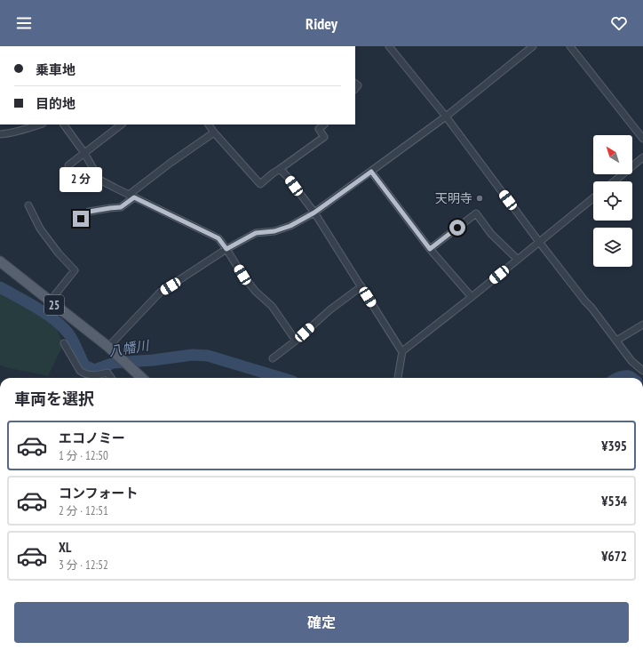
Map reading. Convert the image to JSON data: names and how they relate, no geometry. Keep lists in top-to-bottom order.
{
  "streets": {
    "main road": ["25"]
  },
  "water": ["八幡川"],
  "places": ["天明寺"],
  "north": "top left",
  "page": {
    "header": "Ridey",
    "banner": ["乗車地", "目的地"],
    "bubble": "2 分",
    "heading": "車両を選択",
    "list": [
      {
        "name": "エコノミー",
        "note": "1 分 · 12:50",
        "value": "¥395"
      },
      {
        "name": "コンフォート",
        "note": "2 分 · 12:51",
        "value": "¥534"
      },
      {
        "name": "XL",
        "note": "3 分 · 12:52",
        "value": "¥672"
      }
    ],
    "buttons": "確定"
  }
}
